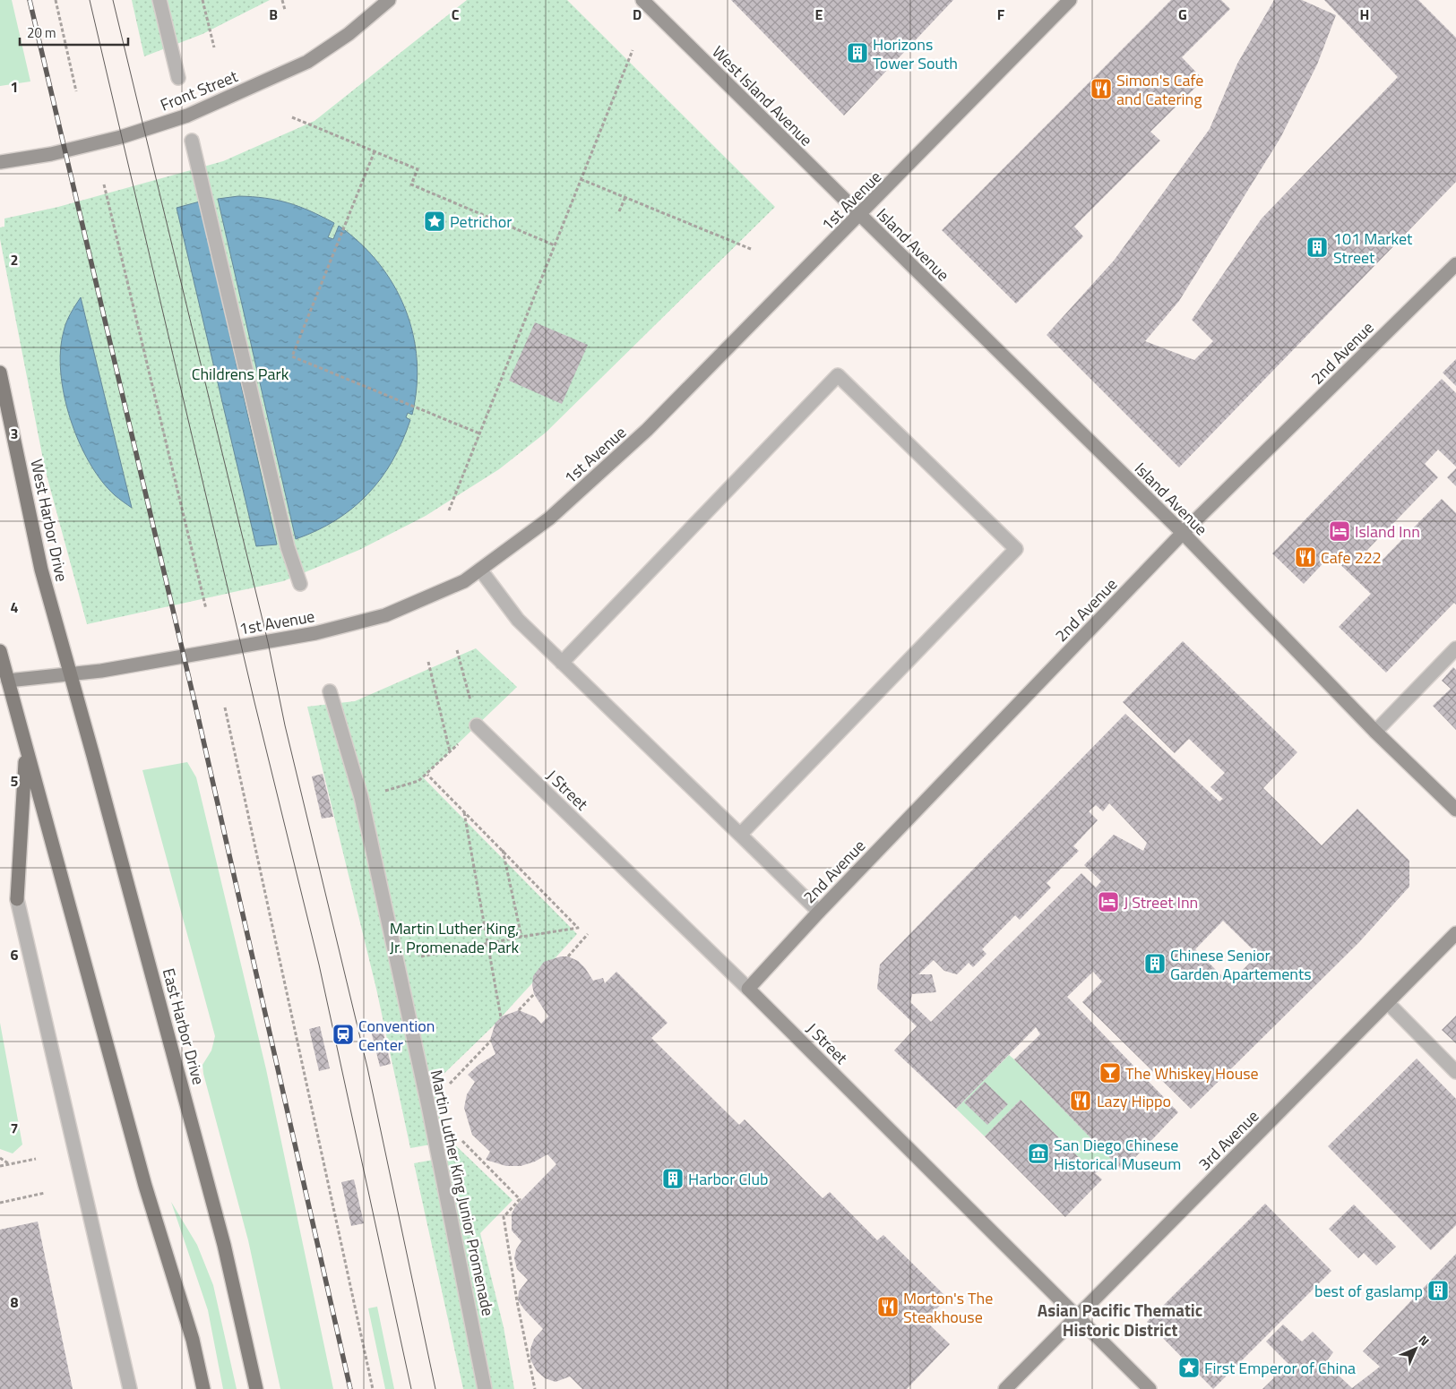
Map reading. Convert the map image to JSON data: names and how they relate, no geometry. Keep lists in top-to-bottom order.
{
  "streets": {
    "main road": ["West Harbor Drive", "East Harbor Drive"],
    "street": [
      "Front Street",
      "West Island Avenue",
      "1st Avenue",
      "Island Avenue",
      "2nd Avenue",
      "J Street",
      "3rd Avenue",
      "Martin Luther King Junior Promenade"
    ]
  },
  "crossings": [
    ["West Island Avenue", "1st Avenue"],
    ["West Island Avenue", "Island Avenue"],
    ["1st Avenue", "Island Avenue"],
    ["1st Avenue", "West Harbor Drive"],
    ["1st Avenue", "East Harbor Drive"],
    ["Island Avenue", "2nd Avenue"],
    ["2nd Avenue", "J Street"],
    ["West Harbor Drive", "East Harbor Drive"],
    ["J Street", "3rd Avenue"]
  ],
  "districts": ["Asian Pacific Thematic Historic District"],
  "parks": ["Childrens Park", "Martin Luther King, Jr. Promenade Park"],
  "places": {
    "building": [
      "Horizons Tower South",
      "101 Market Street",
      "Chinese Senior Garden Apartements",
      "Harbor Club",
      "best of gaslamp"
    ],
    "restaurant": [
      "Simon's Cafe and Catering",
      "Cafe 222",
      "Lazy Hippo",
      "Morton's The Steakhouse"
    ],
    "place": ["Petrichor", "First Emperor of China"],
    "hotel": ["Island Inn", "J Street Inn"],
    "station": ["Convention Center"],
    "bar": ["The Whiskey House"],
    "museum": ["San Diego Chinese Historical Museum"]
  },
  "scale_bar": "20 m",
  "north": "top right",
  "grid": {
    "columns": [
      "B",
      "C",
      "D",
      "E",
      "F",
      "G",
      "H"
    ],
    "rows": [
      "1",
      "2",
      "3",
      "4",
      "5",
      "6",
      "7",
      "8"
    ]
  }
}
